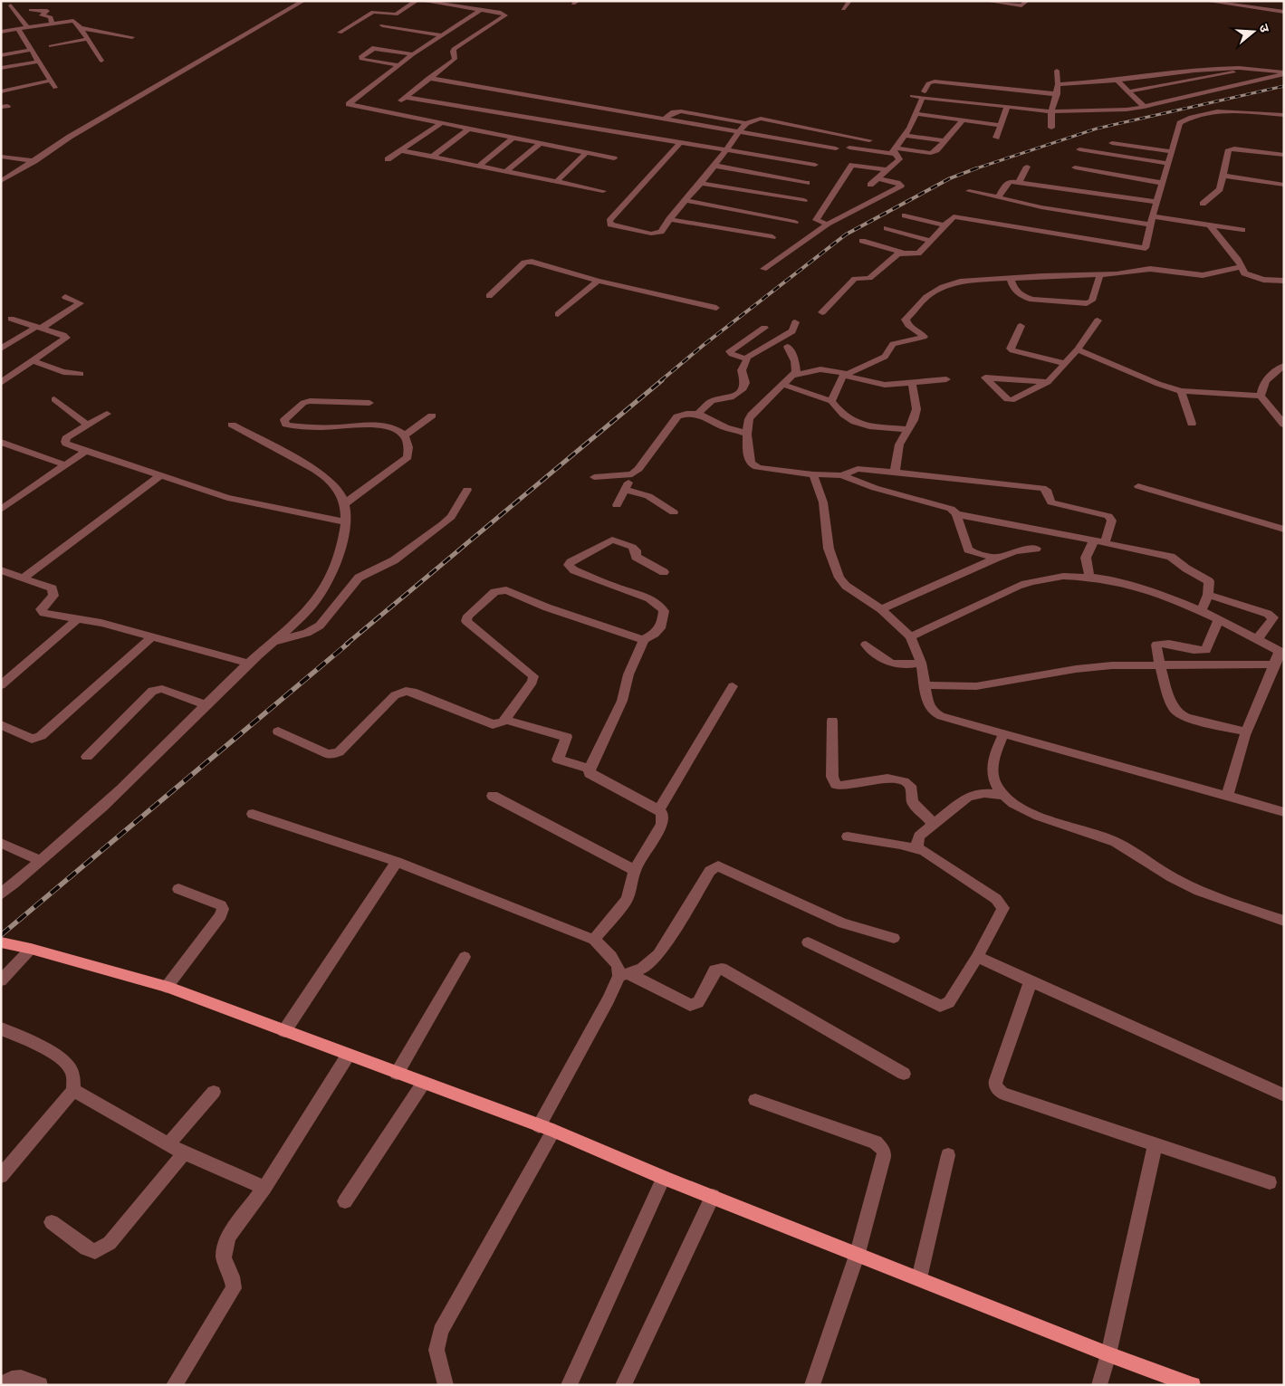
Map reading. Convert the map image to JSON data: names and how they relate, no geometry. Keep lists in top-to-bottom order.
{
  "north": "right"
}
